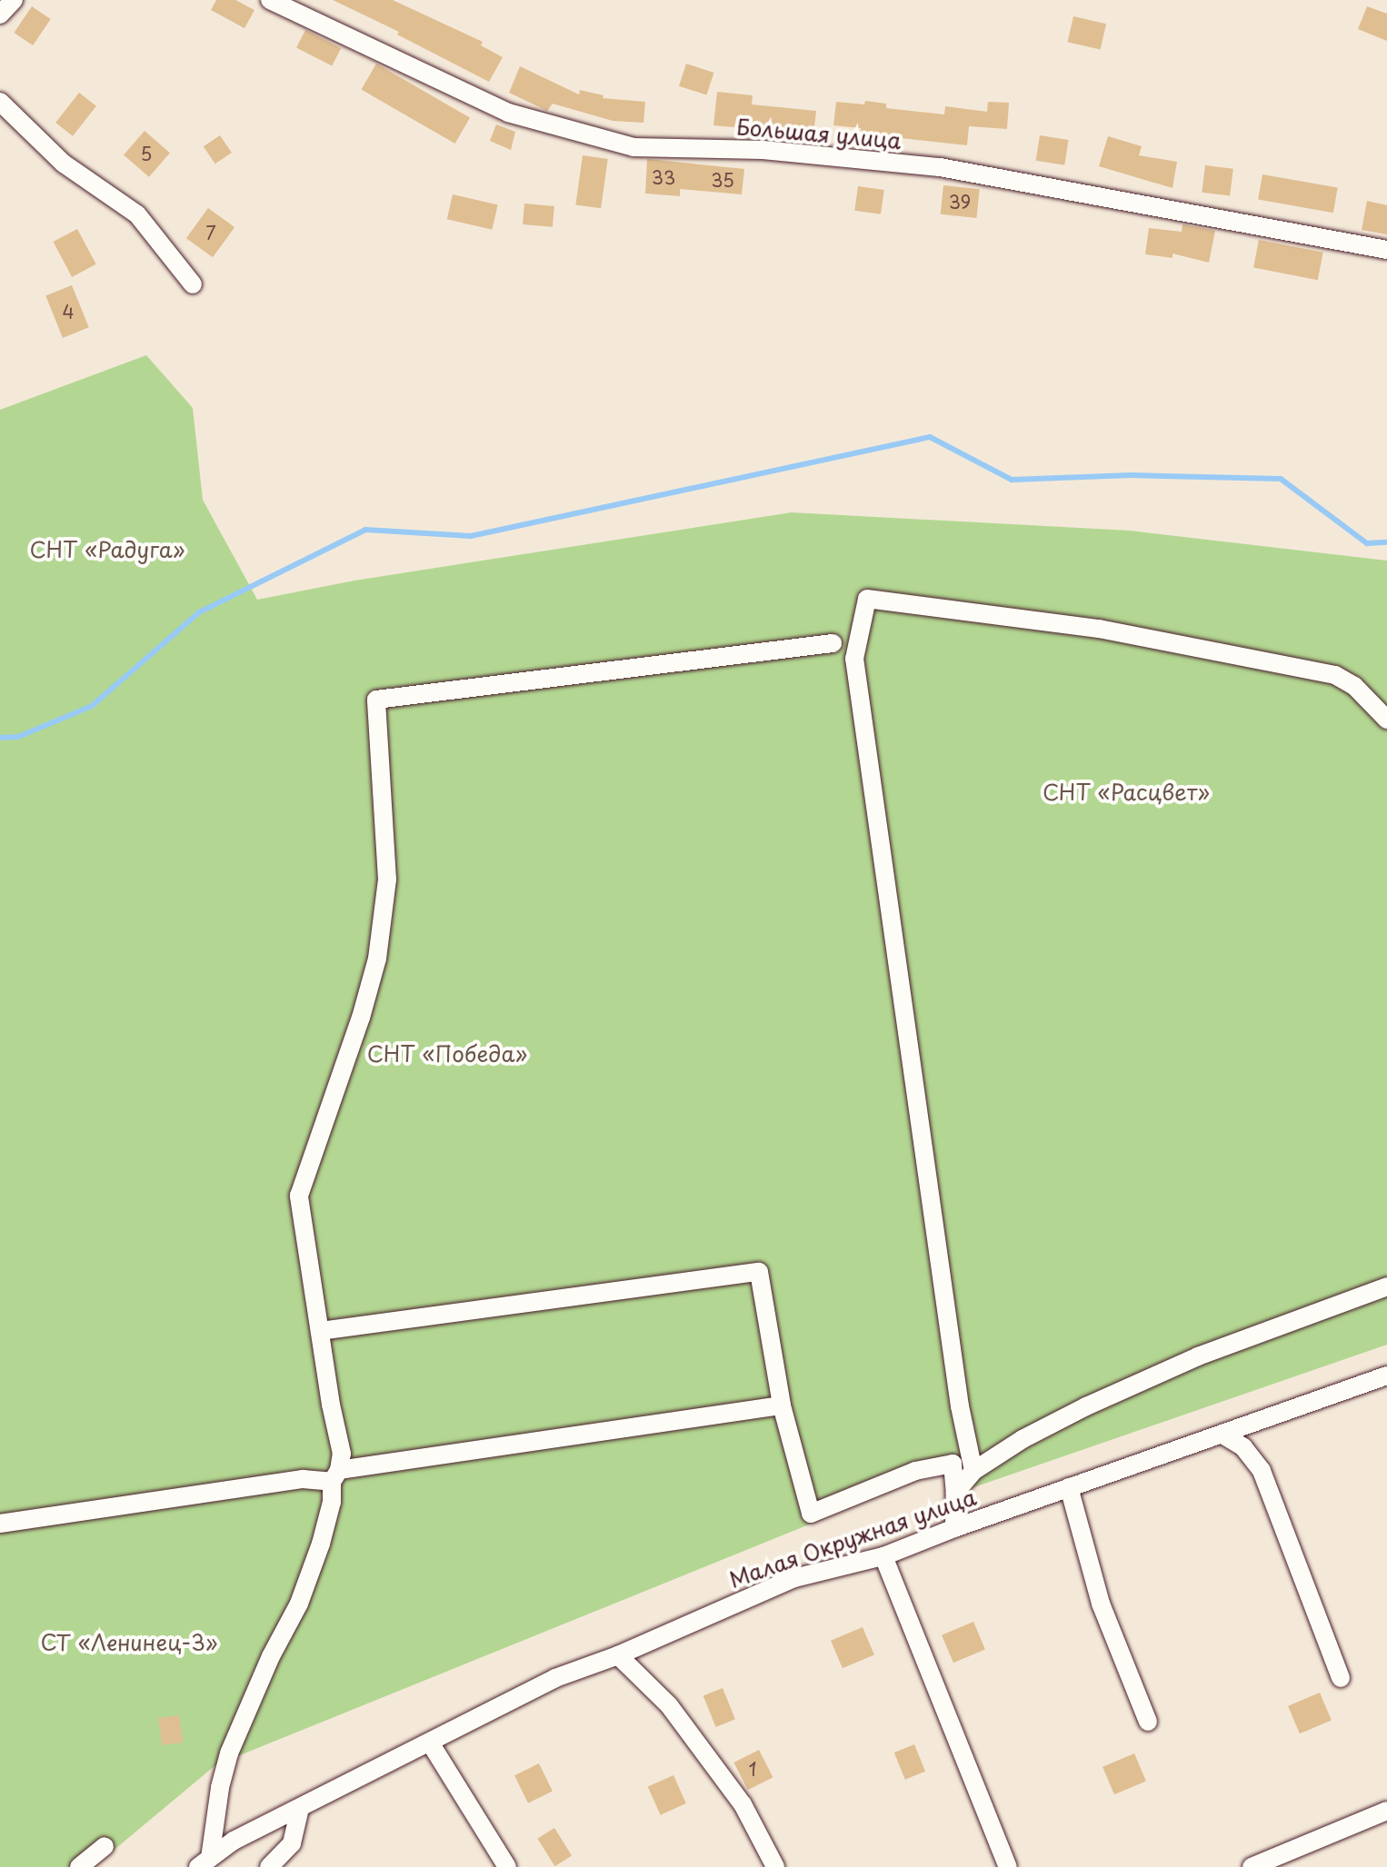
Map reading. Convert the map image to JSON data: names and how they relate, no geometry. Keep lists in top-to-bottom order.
{
  "streets": {
    "street": ["Большая улица", "Малая Окружная улица"]
  },
  "parks": [
    "СНТ «Радуга»",
    "СНТ «Расцвет»",
    "СНТ «Победа»",
    "СТ «Ленинец-3»"
  ],
  "house_numbers": [
    "5",
    "33",
    "35",
    "39",
    "7",
    "4",
    "1"
  ]
}
